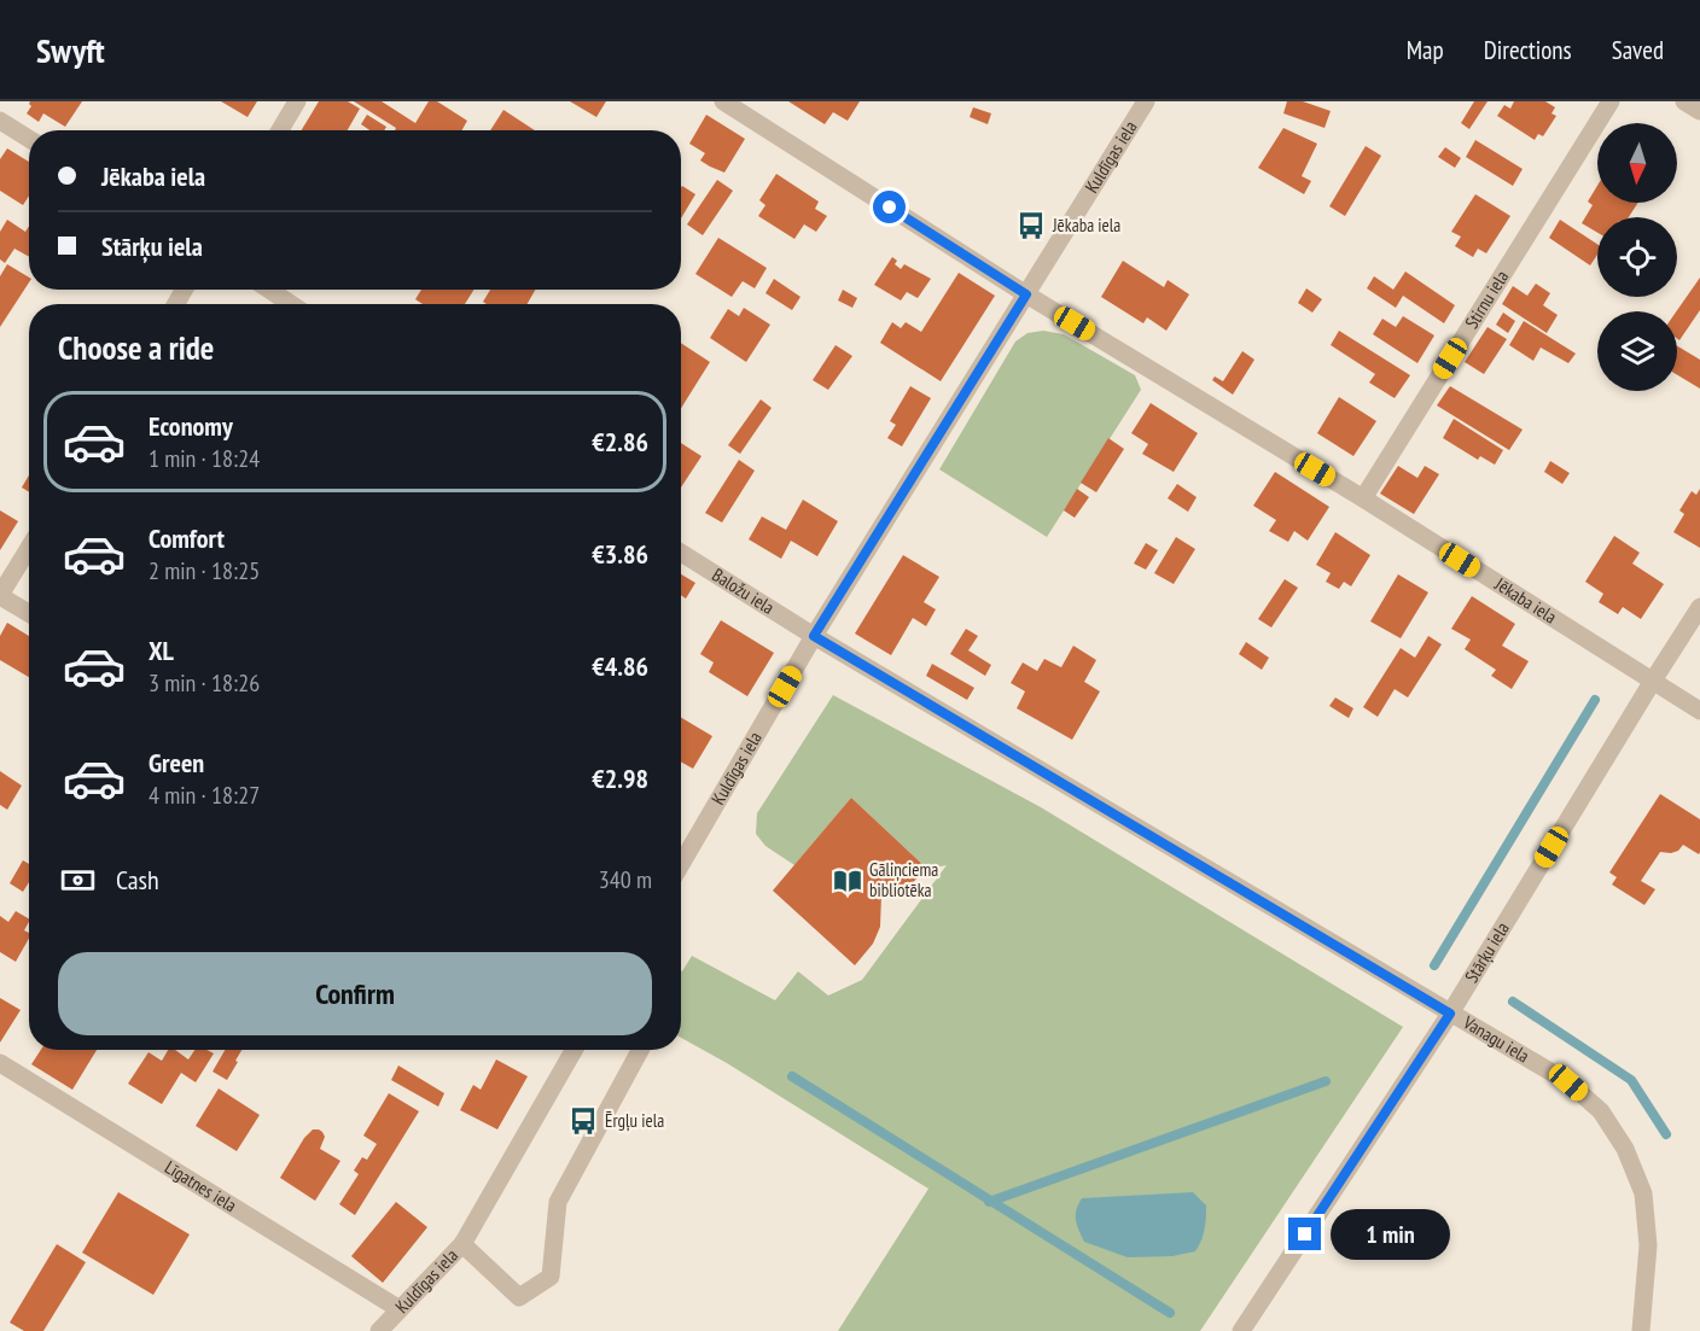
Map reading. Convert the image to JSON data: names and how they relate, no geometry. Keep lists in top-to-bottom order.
{
  "streets": {
    "street": [
      "Kuldīgas iela",
      "Stirnu iela",
      "Baložu iela",
      "Jēkaba iela",
      "Stārķu iela",
      "Vanagu iela",
      "Līgatnes iela"
    ]
  },
  "crossings": [
    ["Kuldīgas iela", "Baložu iela"],
    ["Kuldīgas iela", "Jēkaba iela"],
    ["Kuldīgas iela", "Vanagu iela"],
    ["Kuldīgas iela", "Līgatnes iela"],
    ["Stirnu iela", "Jēkaba iela"],
    ["Baložu iela", "Vanagu iela"],
    ["Jēkaba iela", "Stārķu iela"],
    ["Stārķu iela", "Vanagu iela"]
  ],
  "places": {
    "bus stop": ["Jēkaba iela", "Ērgļu iela"],
    "library": ["Gāliņciema bibliotēka"]
  },
  "north": "bottom",
  "page": {
    "header": "Swyft",
    "nav": ["Map", "Directions", "Saved"],
    "banner": ["Jēkaba iela", "Stārķu iela"],
    "heading": "Choose a ride",
    "list": [
      {
        "name": "Economy",
        "note": "1 min · 18:24",
        "value": "€2.86"
      },
      {
        "name": "Comfort",
        "note": "2 min · 18:25",
        "value": "€3.86"
      },
      {
        "name": "XL",
        "note": "3 min · 18:26",
        "value": "€4.86"
      },
      {
        "name": "Green",
        "note": "4 min · 18:27",
        "value": "€2.98"
      }
    ],
    "pay": ["Cash", "340 m"],
    "buttons": "Confirm",
    "bubble": "1 min"
  }
}
